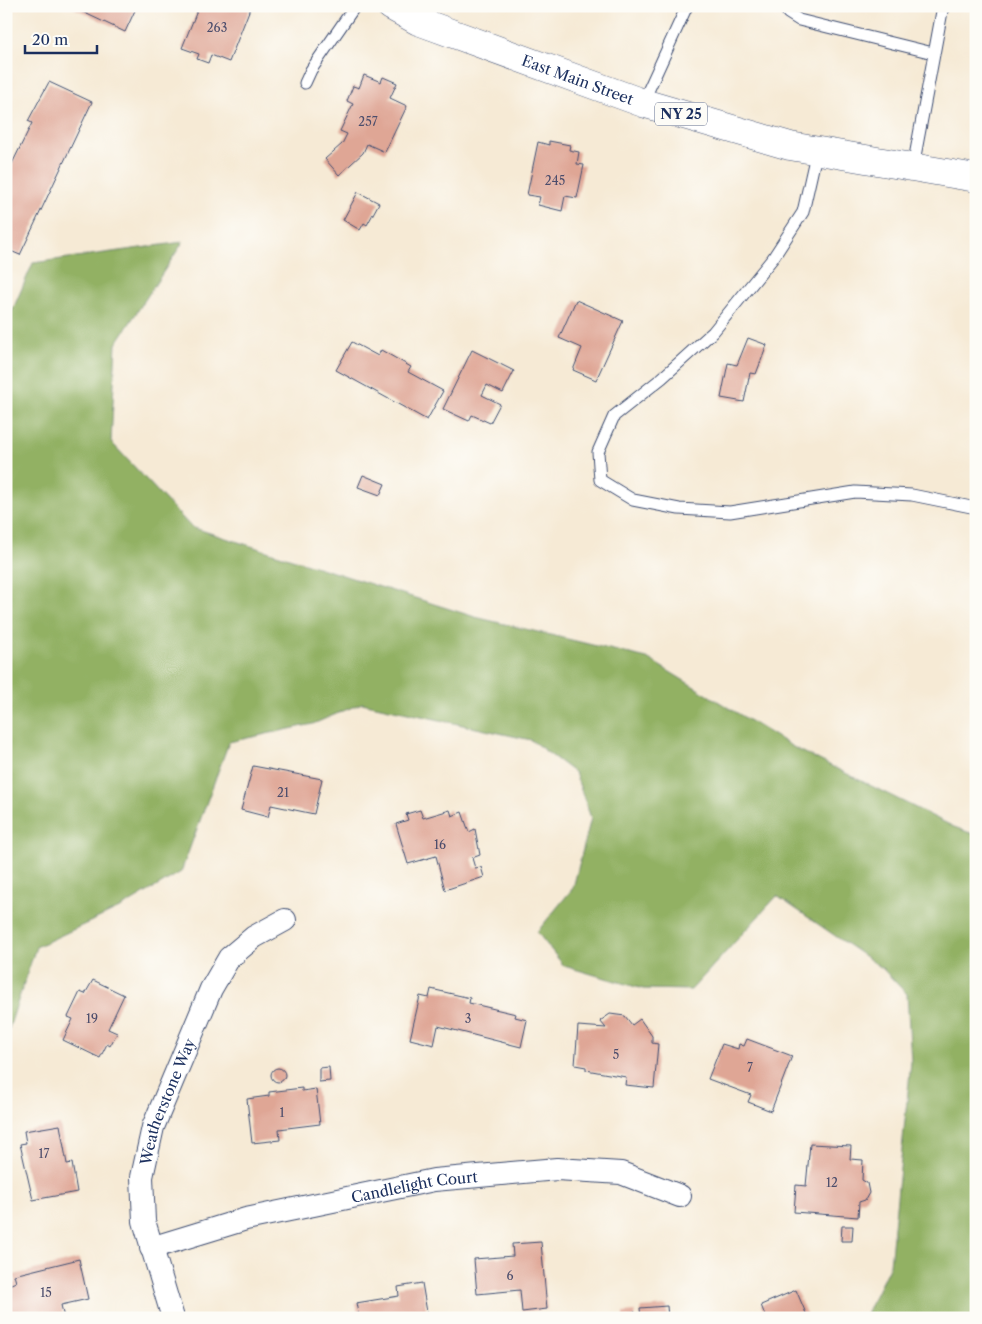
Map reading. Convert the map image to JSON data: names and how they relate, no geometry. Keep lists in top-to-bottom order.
{
  "streets": {
    "main road": ["East Main Street", "NY 25"],
    "street": ["Weatherstone Way", "Candlelight Court"]
  },
  "crossings": [
    ["Weatherstone Way", "Candlelight Court"]
  ],
  "house_numbers": [
    "263",
    "257",
    "245",
    "21",
    "16",
    "19",
    "3",
    "5",
    "7",
    "1",
    "17",
    "12",
    "6",
    "15"
  ],
  "scale_bar": "20 m"
}
